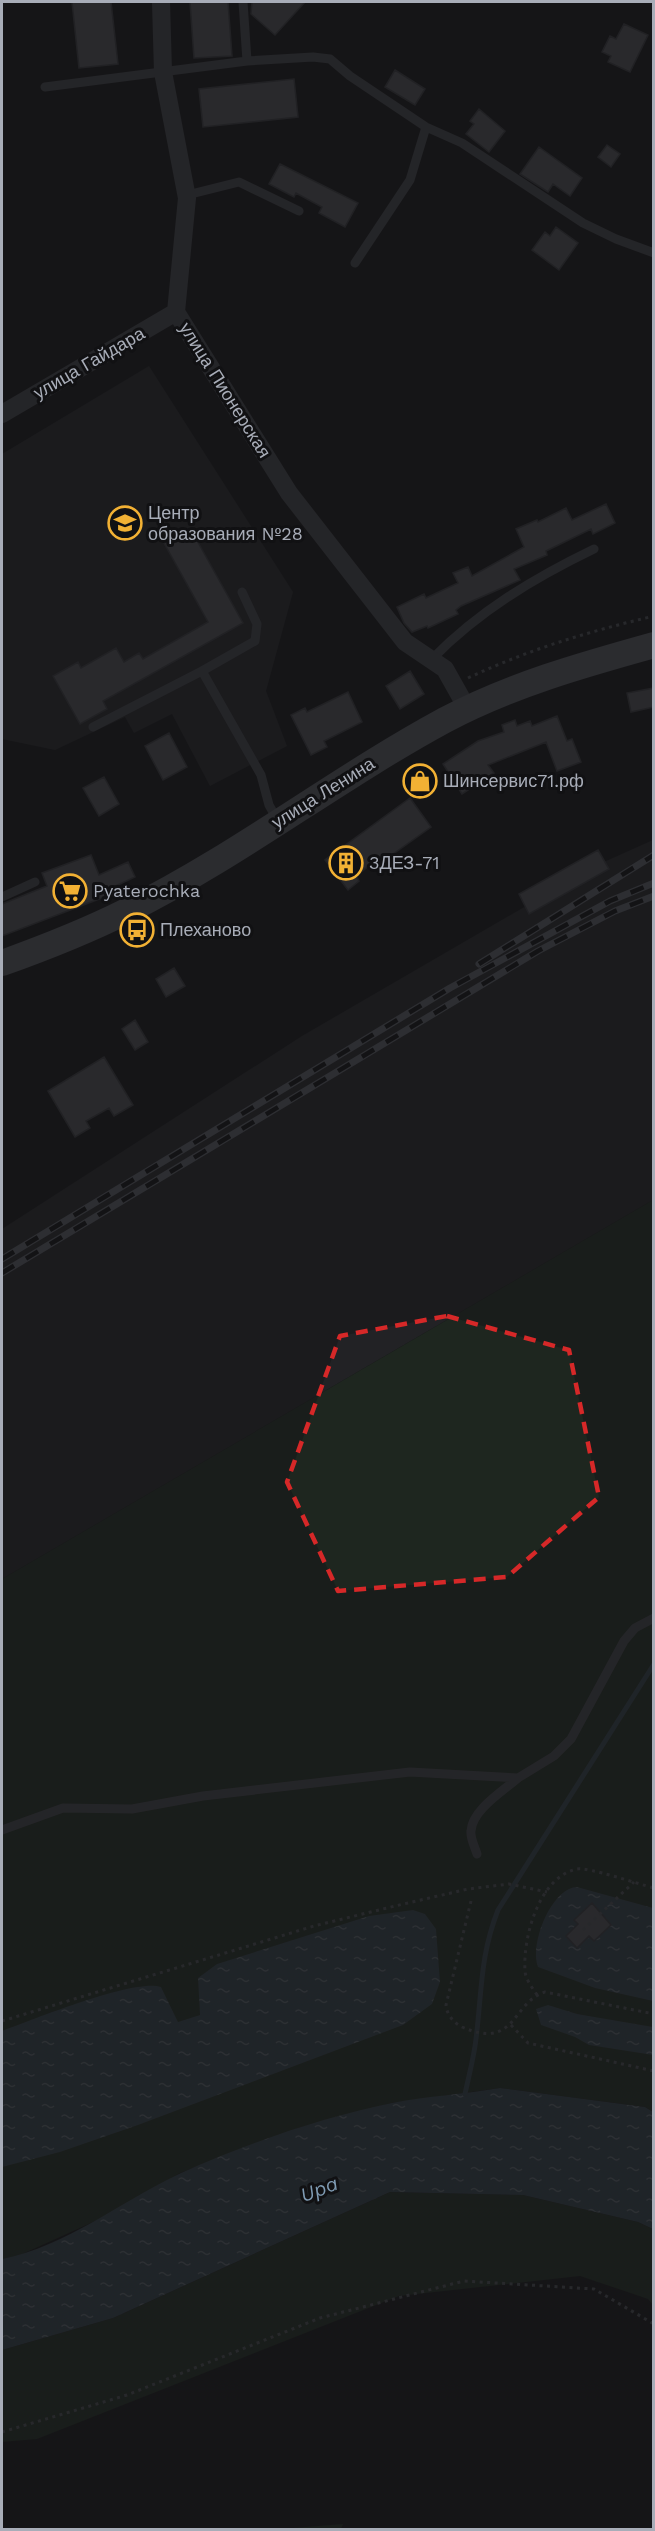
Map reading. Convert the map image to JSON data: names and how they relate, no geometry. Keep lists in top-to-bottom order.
{
  "streets": {
    "main road": ["улица Ленина"],
    "street": ["улица Гайдара", "улица Пионерская"]
  },
  "crossings": [
    ["улица Гайдара", "улица Пионерская"],
    ["улица Пионерская", "улица Ленина"]
  ],
  "water": ["Upa"],
  "places": {
    "school or university": ["Центр образования №28"],
    "shop": ["Шинсервис71.рф"],
    "building": ["3ДЕЗ-71"],
    "supermarket": ["Pyaterochka"],
    "bus stop": ["Плеханово"]
  }
}
